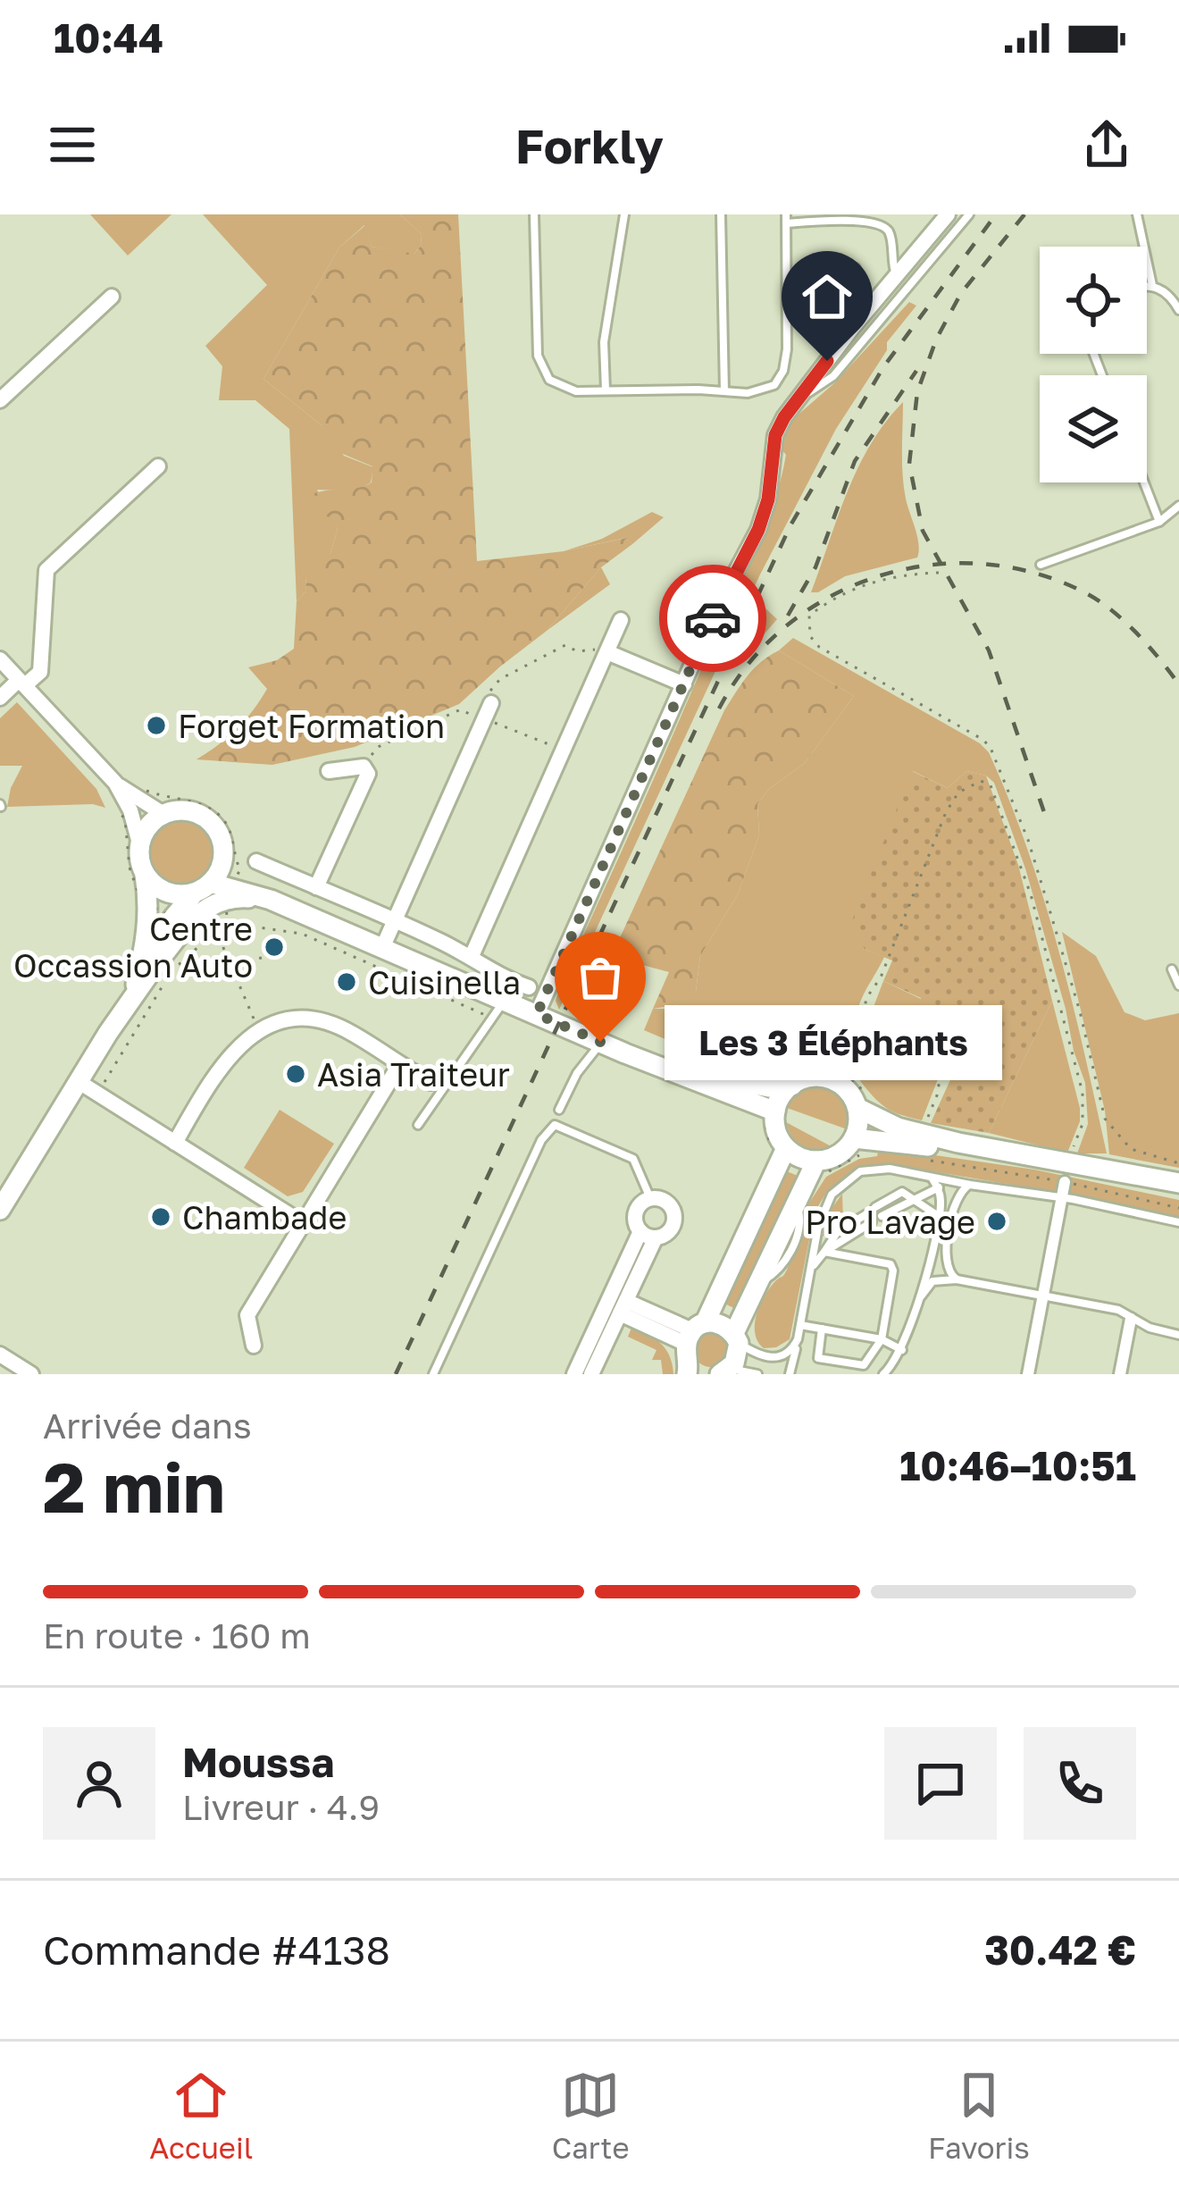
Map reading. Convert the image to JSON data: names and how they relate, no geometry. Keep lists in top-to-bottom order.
{
  "places": [
    "Forget Formation",
    "Centre Occassion Auto",
    "Cuisinella",
    "Les 3 Éléphants",
    "Asia Traiteur",
    "Chambade",
    "Pro Lavage"
  ],
  "page": {
    "status": "10:44",
    "header": "Forkly",
    "bubble": "Les 3 Éléphants",
    "heading": ["2 min", "Arrivée dans", "10:46–10:51"],
    "panel": [
      "Moussa",
      "Livreur · 4.9",
      "Commande #4138",
      "30.42 €"
    ],
    "bar": "En route · 160 m",
    "tabs": ["Accueil", "Carte", "Favoris"]
  }
}
